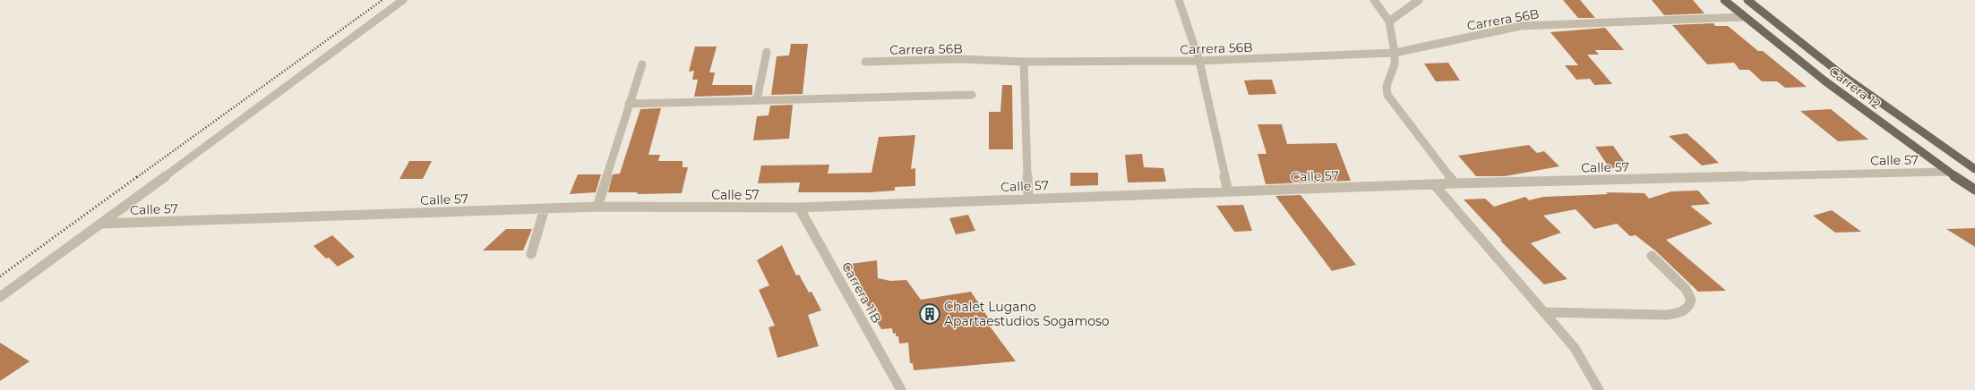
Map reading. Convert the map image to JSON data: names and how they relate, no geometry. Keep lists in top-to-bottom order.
{
  "streets": {
    "main road": ["Carrera 12"],
    "street": ["Carrera 56B", "Calle 57", "Carrera 11B"]
  },
  "crossings": [
    ["Carrera 56B", "Carrera 12"],
    ["Carrera 12", "Calle 57"],
    ["Calle 57", "Carrera 11B"]
  ],
  "places": {
    "building": ["Chalet Lugano Apartaestudios Sogamoso"]
  }
}
